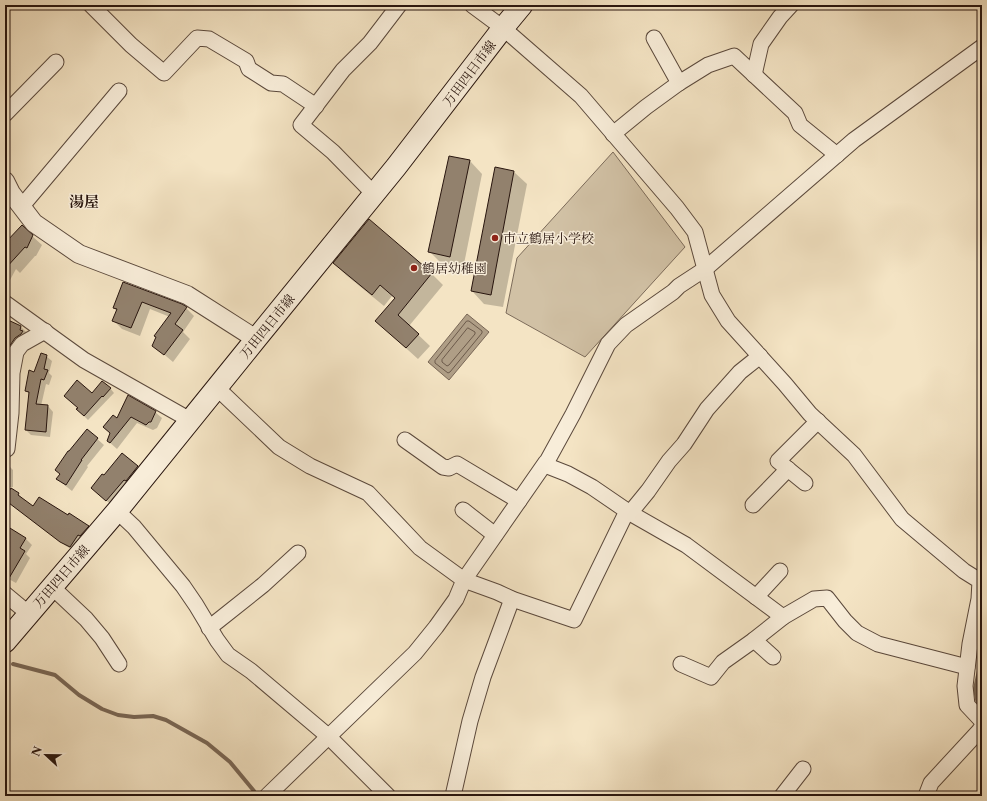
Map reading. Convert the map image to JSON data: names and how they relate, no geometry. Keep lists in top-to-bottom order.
{
  "streets": {
    "main road": ["万田四日市線"]
  },
  "districts": ["湯屋"],
  "places": ["市立鶴居小学校", "鶴居幼稚園"],
  "north": "left"
}
